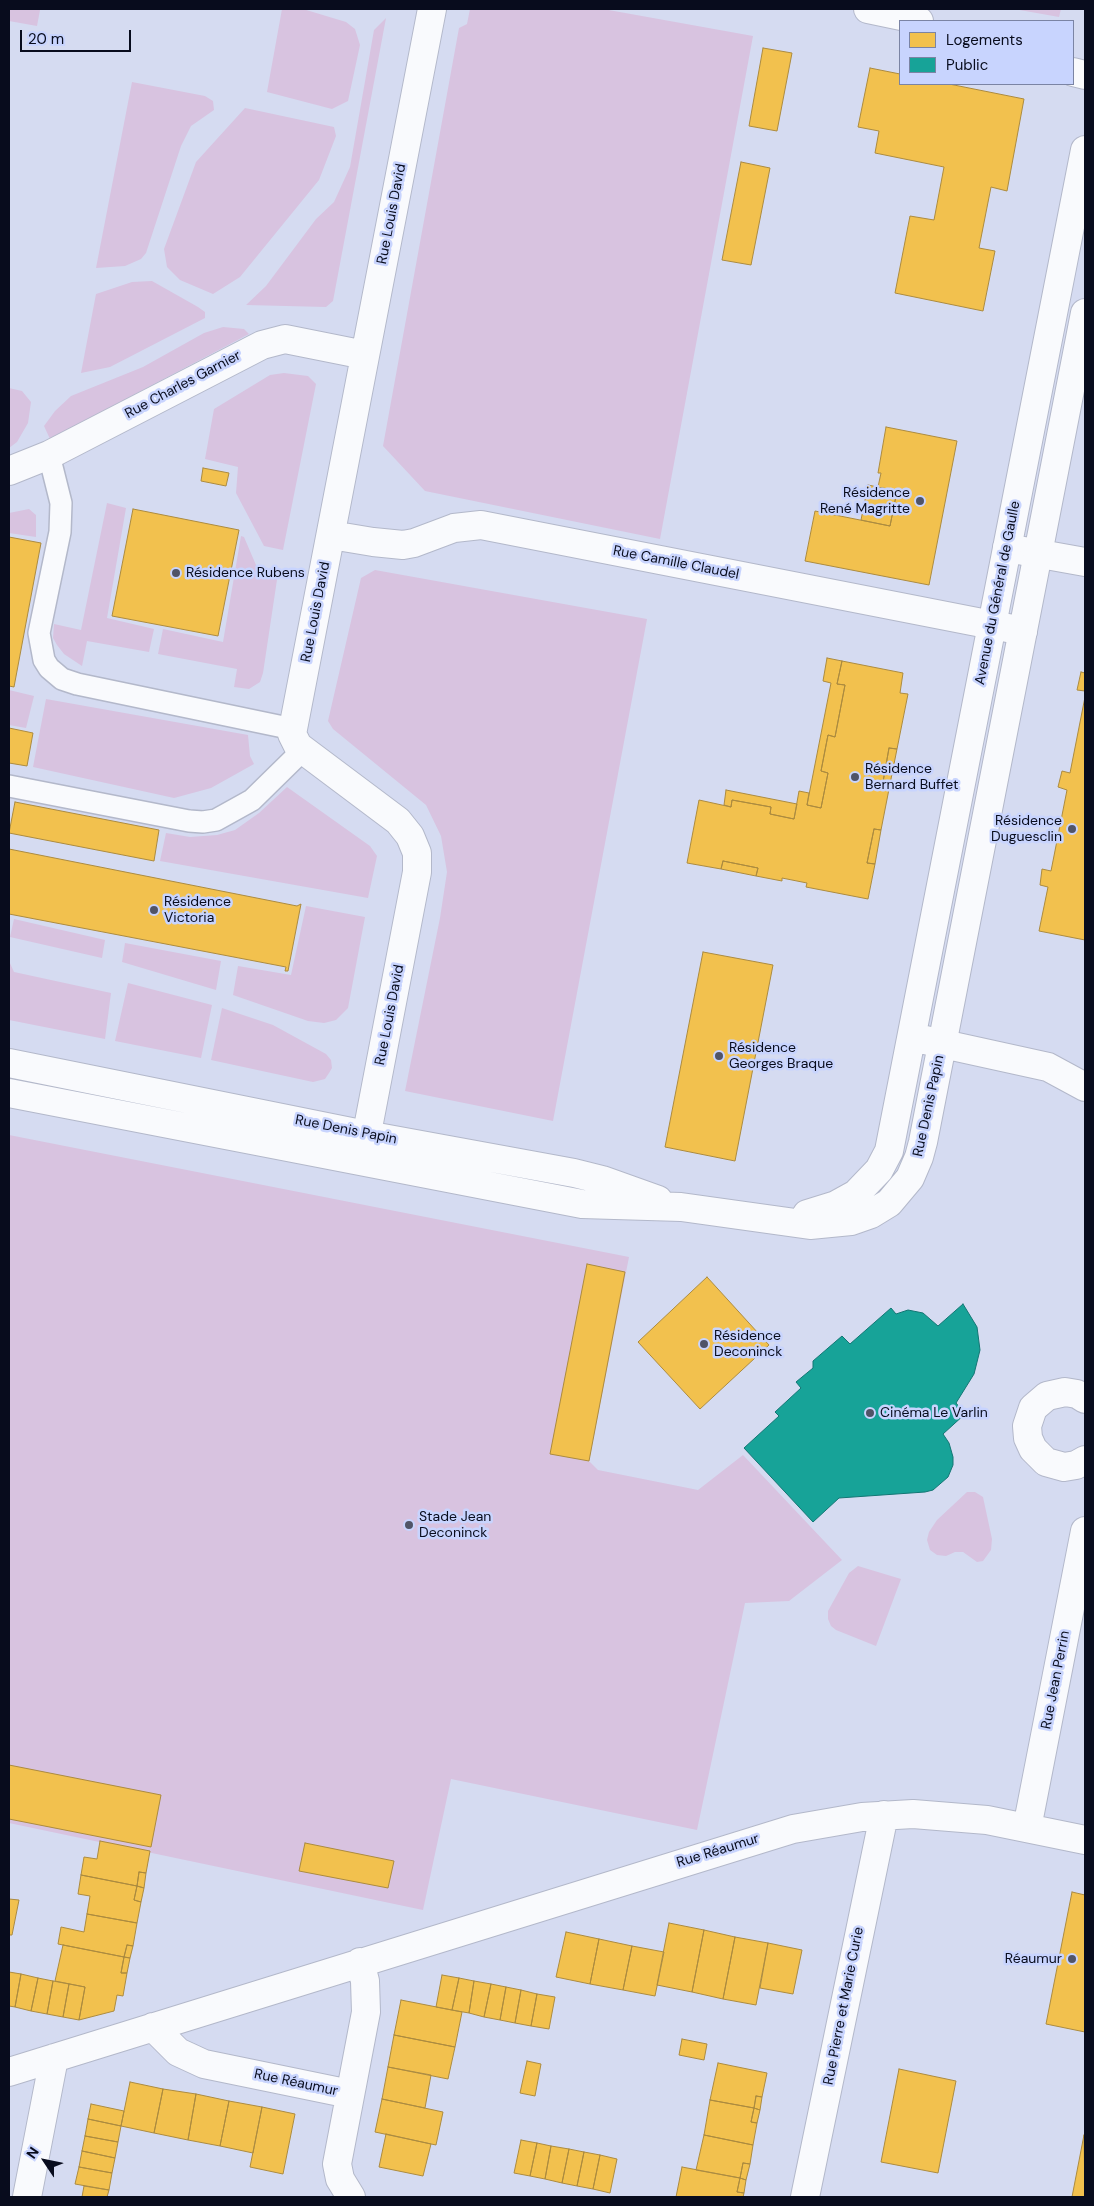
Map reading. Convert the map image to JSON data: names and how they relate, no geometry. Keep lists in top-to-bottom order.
{
  "streets": {
    "street": [
      "Rue Louis David",
      "Rue Charles Garnier",
      "Rue Camille Claudel",
      "Avenue du Général de Gaulle",
      "Rue Denis Papin",
      "Rue Jean Perrin",
      "Rue Réaumur",
      "Rue Pierre et Marie Curie"
    ]
  },
  "crossings": [
    ["Rue Louis David", "Rue Charles Garnier"],
    ["Rue Louis David", "Rue Camille Claudel"],
    ["Rue Louis David", "Rue Denis Papin"],
    ["Rue Camille Claudel", "Avenue du Général de Gaulle"],
    ["Avenue du Général de Gaulle", "Rue Denis Papin"],
    ["Rue Jean Perrin", "Rue Réaumur"],
    ["Rue Réaumur", "Rue Pierre et Marie Curie"]
  ],
  "places": [
    "Résidence René Magritte",
    "Résidence Rubens",
    "Résidence Bernard Buffet",
    "Résidence Duguesclin",
    "Résidence Victoria",
    "Résidence Georges Braque",
    "Résidence Deconinck",
    "Cinéma Le Varlin",
    "Stade Jean Deconinck",
    "Réaumur"
  ],
  "legend": ["Logements", "Public"],
  "scale_bar": "20 m",
  "north": "top left"
}
